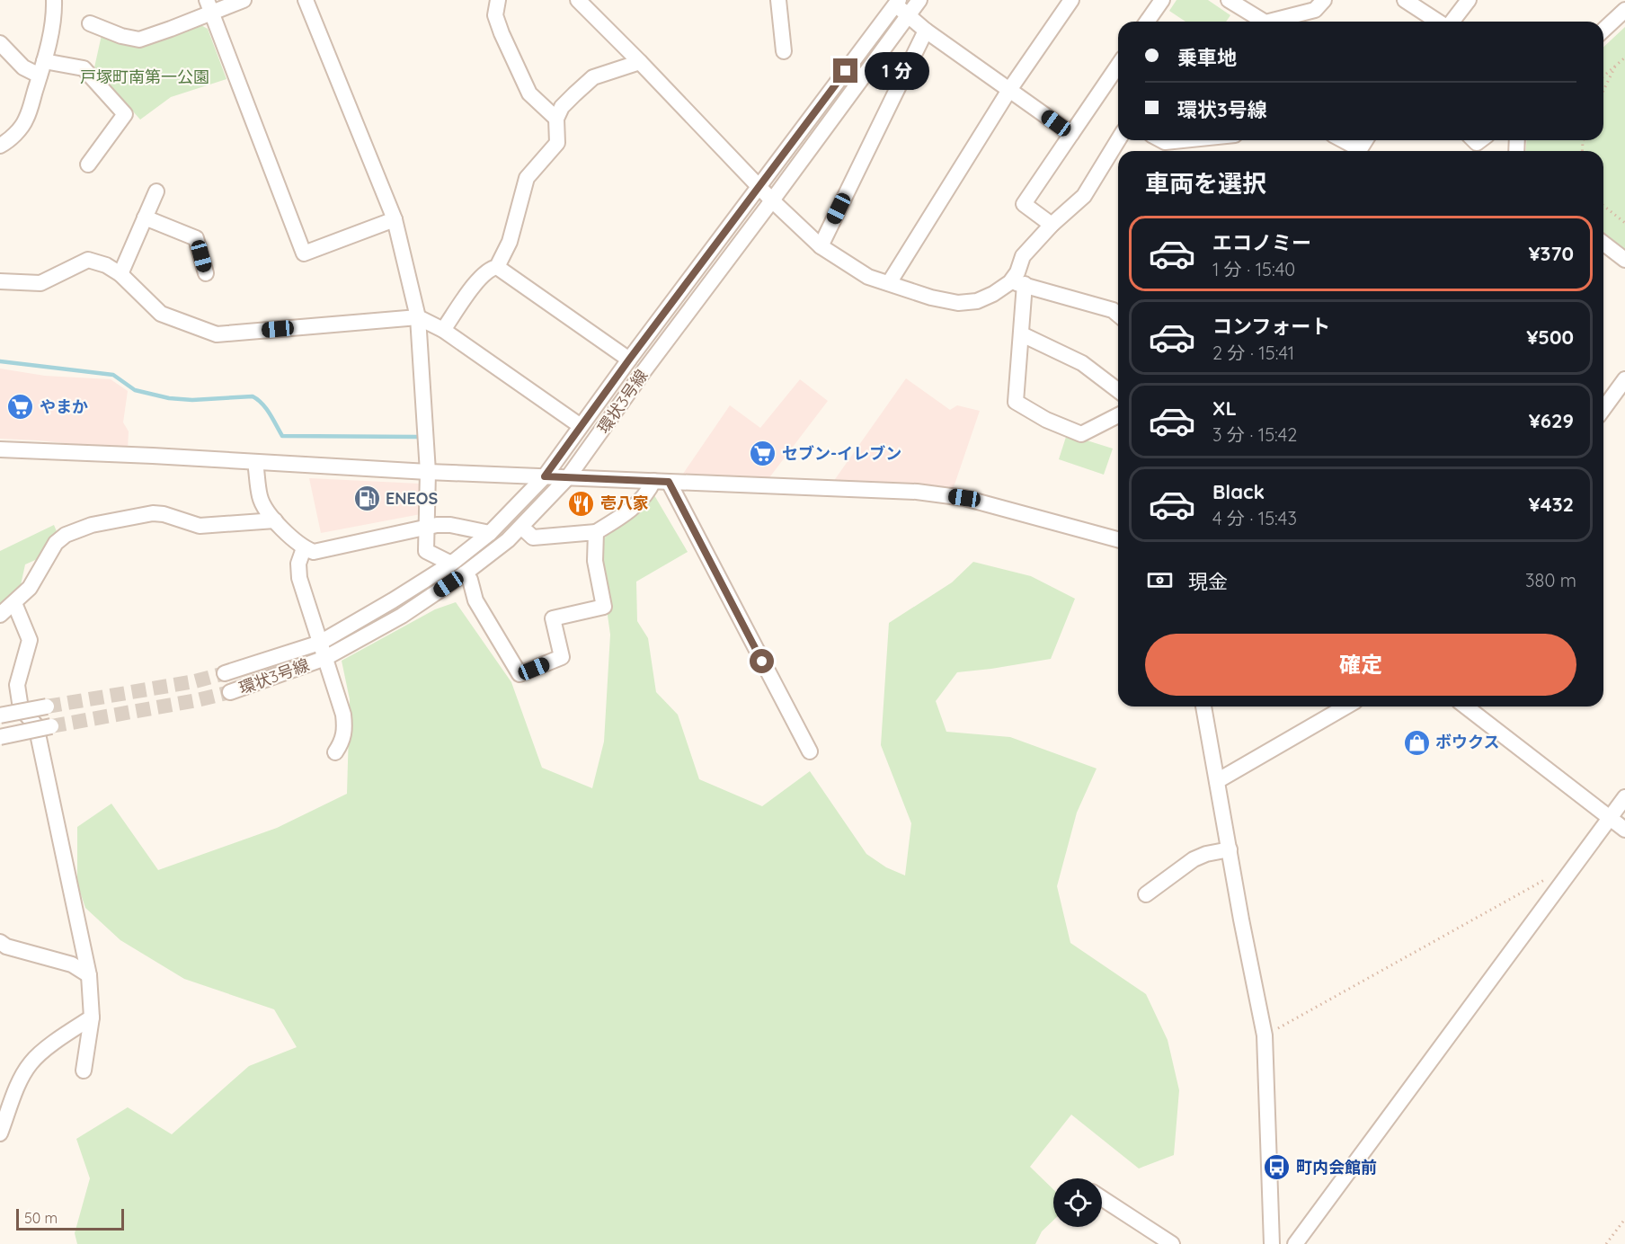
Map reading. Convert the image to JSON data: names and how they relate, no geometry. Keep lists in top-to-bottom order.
{
  "streets": {
    "street": ["環状3号線"]
  },
  "parks": ["戸塚町南第一公園"],
  "places": {
    "supermarket": ["やまか", "セブン-イレブン"],
    "fuel station": ["ENEOS"],
    "restaurant": ["壱八家"],
    "shop": ["ボウクス"],
    "bus stop": ["町内会館前"]
  },
  "scale_bar": "50 m",
  "page": {
    "banner": ["乗車地", "環状3号線"],
    "bubble": "1 分",
    "heading": "車両を選択",
    "list": [
      {
        "name": "エコノミー",
        "note": "1 分 · 15:40",
        "value": "¥370"
      },
      {
        "name": "コンフォート",
        "note": "2 分 · 15:41",
        "value": "¥500"
      },
      {
        "name": "XL",
        "note": "3 分 · 15:42",
        "value": "¥629"
      },
      {
        "name": "Black",
        "note": "4 分 · 15:43",
        "value": "¥432"
      }
    ],
    "pay": ["現金", "380 m"],
    "buttons": "確定",
    "scale": "50 m"
  }
}
